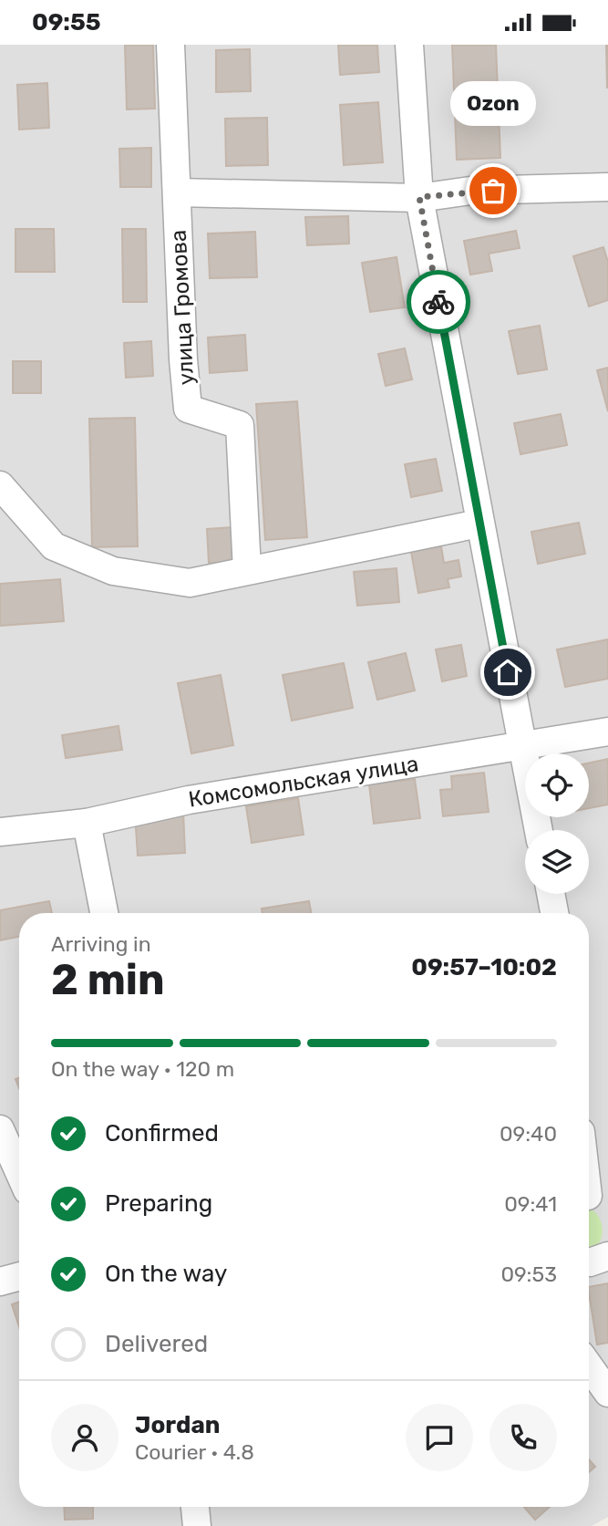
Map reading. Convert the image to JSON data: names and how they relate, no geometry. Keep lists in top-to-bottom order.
{
  "streets": {
    "street": ["улица Громова", "Комсомольская улица"]
  },
  "places": ["Ozon"],
  "page": {
    "status": "09:55",
    "bubble": "Ozon",
    "heading": ["2 min", "Arriving in", "09:57–10:02"],
    "panel": ["Jordan", "Courier · 4.8"],
    "bar": "On the way · 120 m",
    "list": [
      ["Confirmed", "09:40"],
      ["Preparing", "09:41"],
      ["On the way", "09:53"],
      "Delivered"
    ]
  }
}
